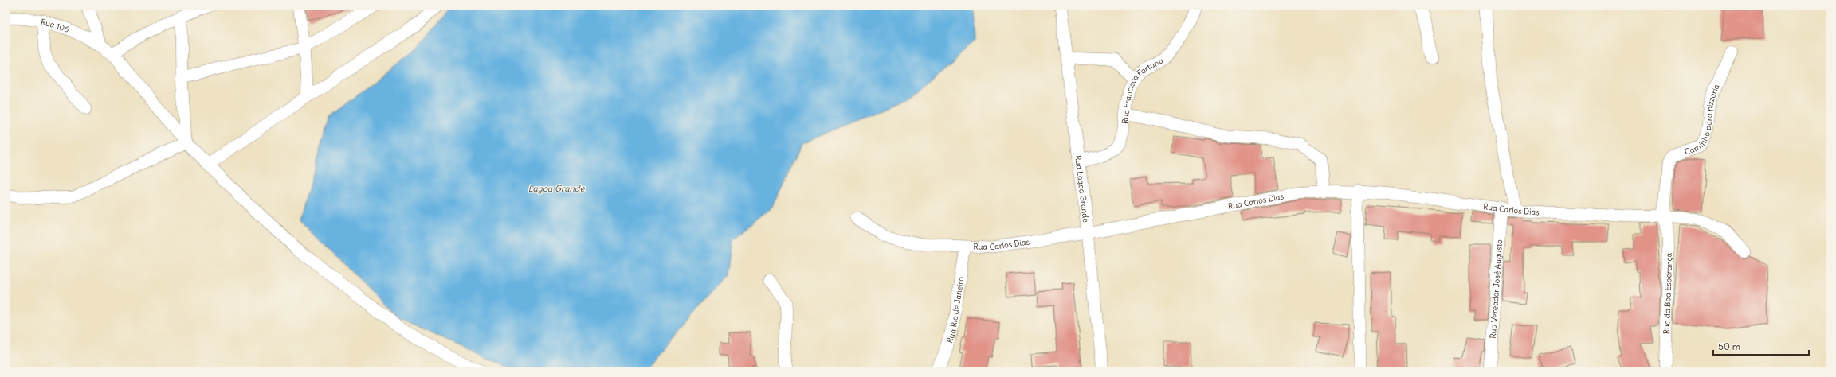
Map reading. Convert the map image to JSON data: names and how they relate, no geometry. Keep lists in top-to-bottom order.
{
  "streets": {
    "street": [
      "Rua 106",
      "Rua Francisca Fortuna",
      "Caminho para pizzaria",
      "Rua Lagoa Grande",
      "Rua Carlos Dias",
      "Rua Vereador José Augusto",
      "Rua da Boa Esperança",
      "Rua Rio de Janeiro"
    ]
  },
  "crossings": [
    ["Rua Francisca Fortuna", "Rua Lagoa Grande"],
    ["Caminho para pizzaria", "Rua Carlos Dias"],
    ["Caminho para pizzaria", "Rua da Boa Esperança"],
    ["Rua Lagoa Grande", "Rua Carlos Dias"],
    ["Rua Carlos Dias", "Rua Vereador José Augusto"],
    ["Rua Carlos Dias", "Rua da Boa Esperança"],
    ["Rua Carlos Dias", "Rua Rio de Janeiro"]
  ],
  "water": ["Lagoa Grande"],
  "scale_bar": "50 m"
}
